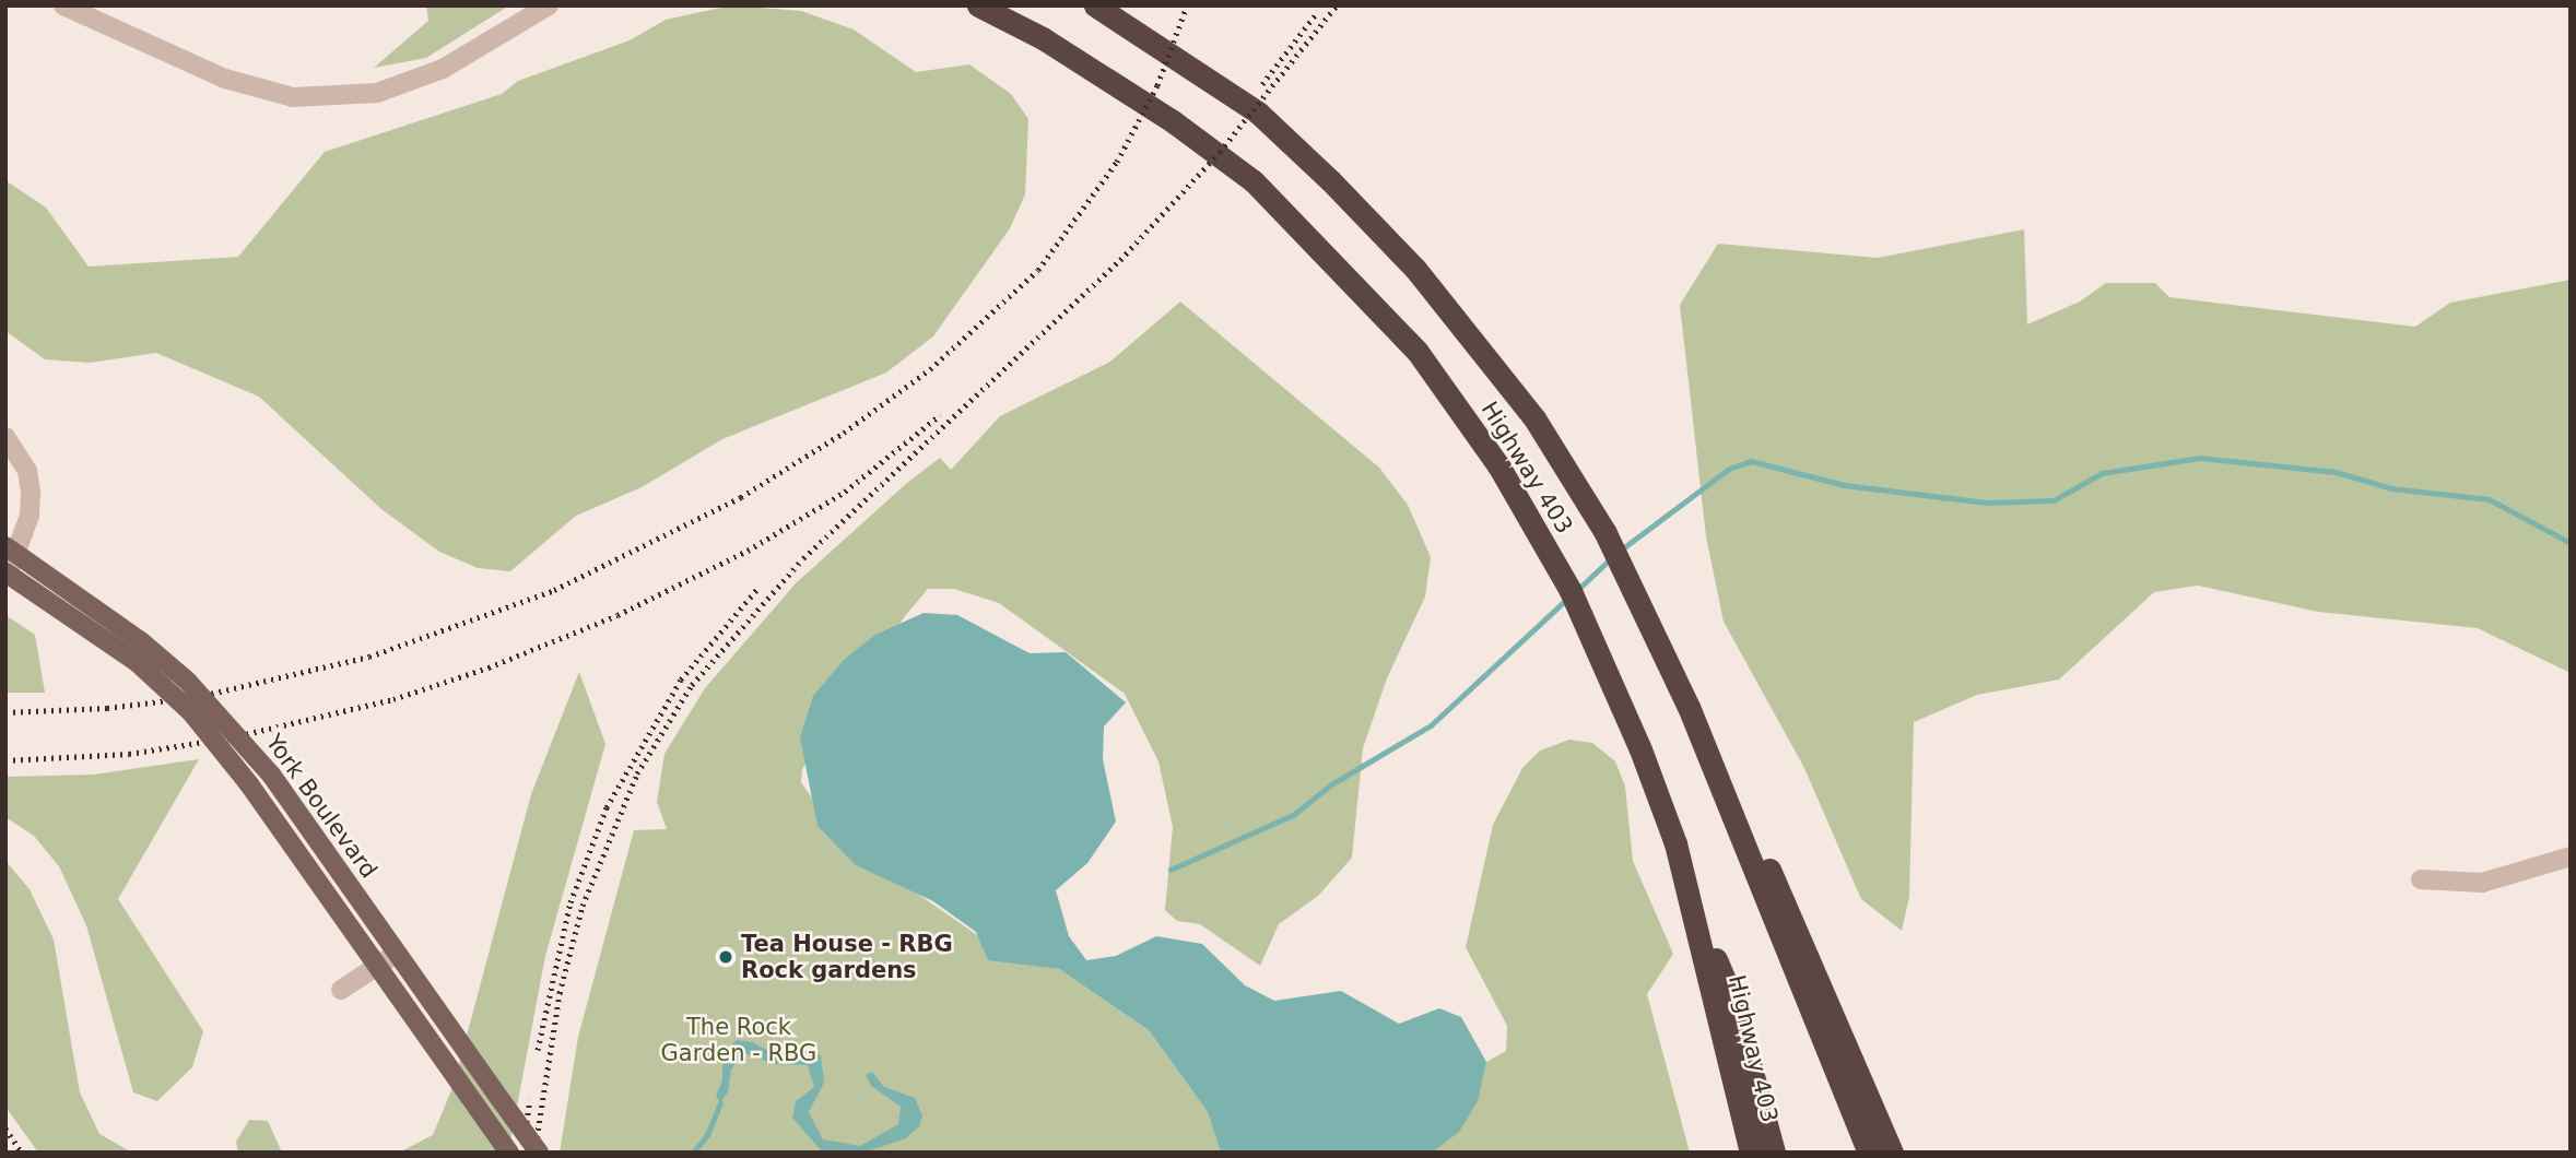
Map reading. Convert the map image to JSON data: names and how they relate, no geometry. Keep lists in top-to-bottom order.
{
  "streets": {
    "highway": ["Highway 403"],
    "main road": ["York Boulevard"]
  },
  "parks": ["The Rock Garden - RBG"],
  "places": ["Tea House - RBG Rock gardens"]
}
